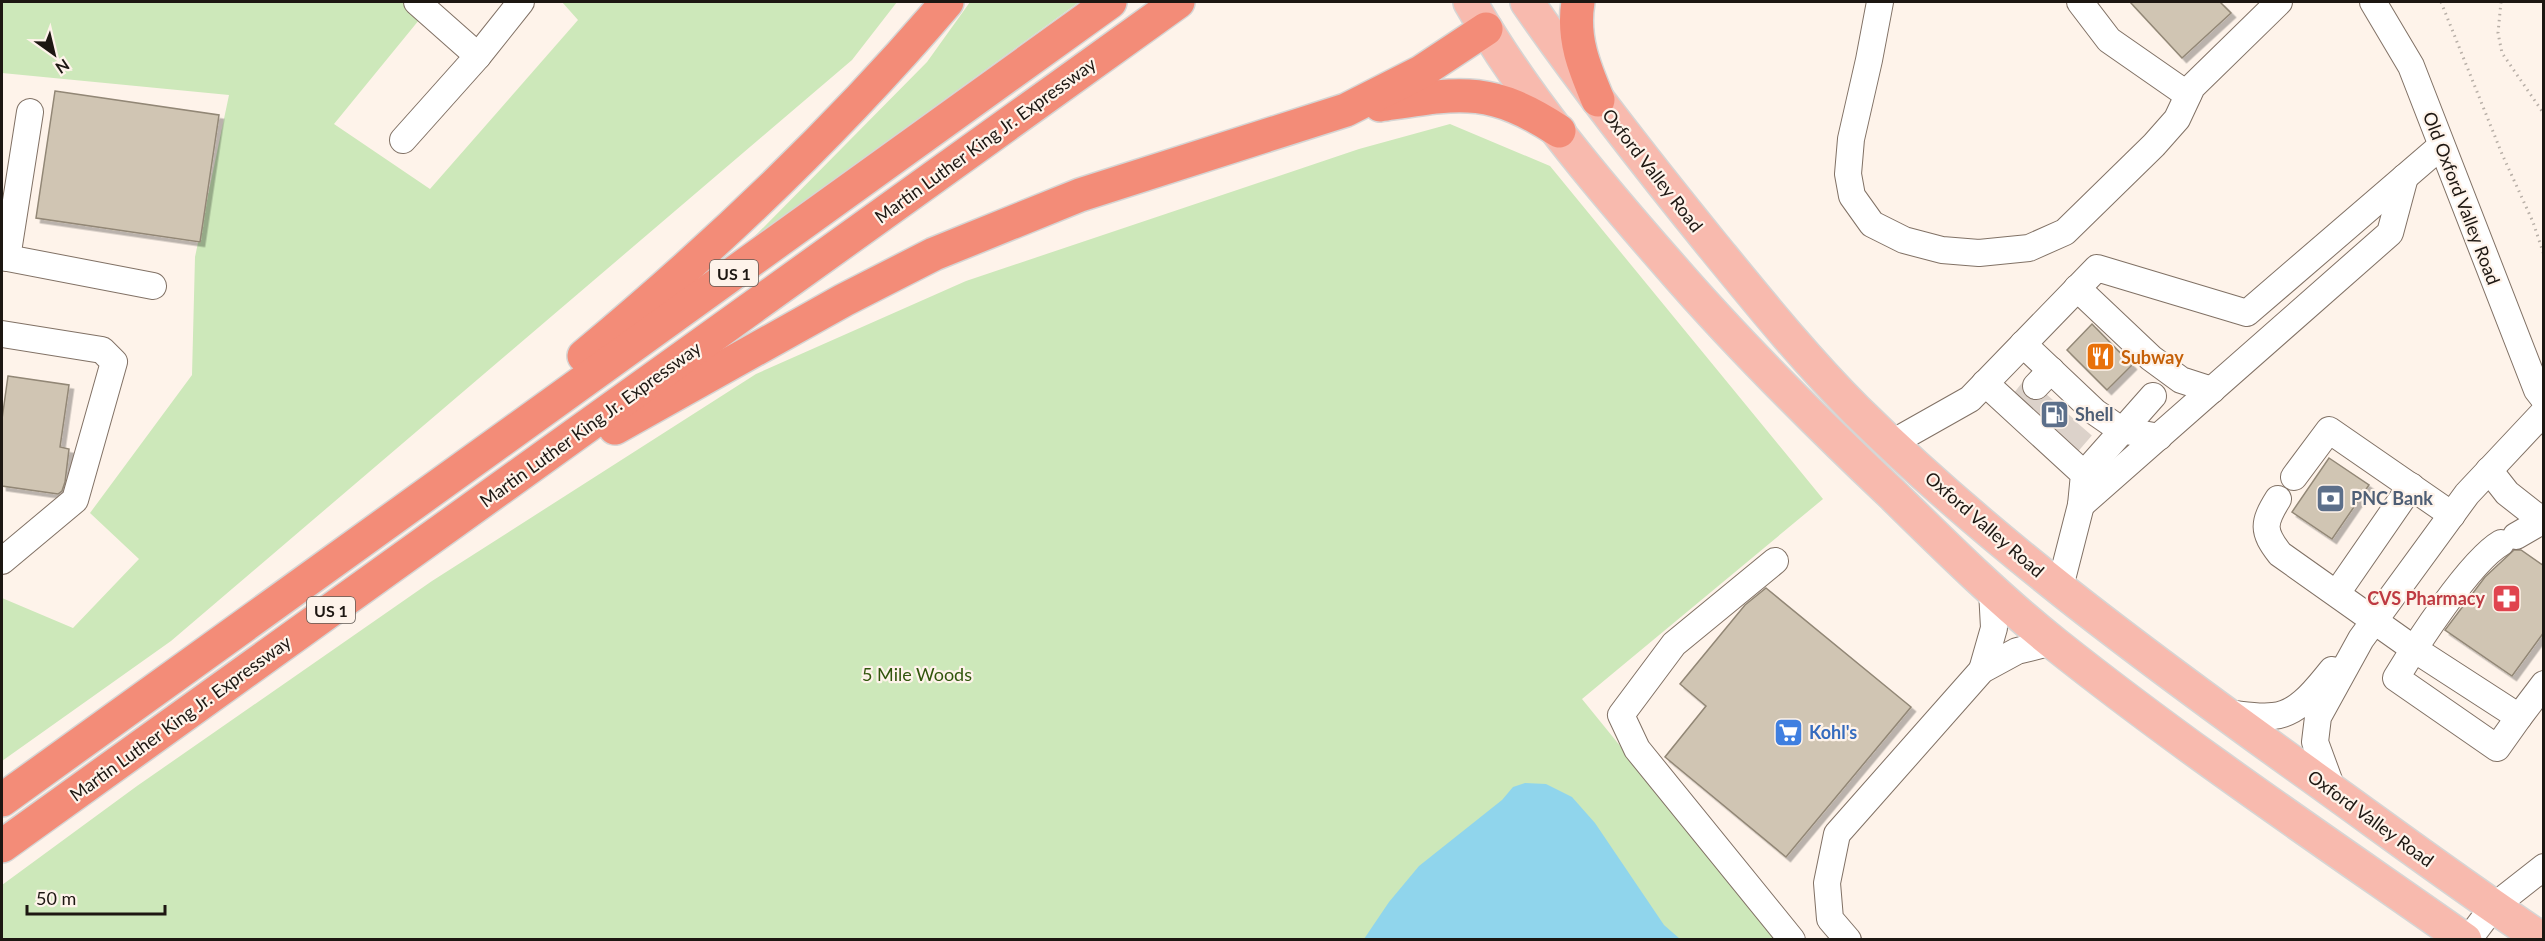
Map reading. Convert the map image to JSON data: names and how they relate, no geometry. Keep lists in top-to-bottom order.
{
  "streets": {
    "highway": ["Martin Luther King Jr. Expressway", "US 1"],
    "main road": ["Oxford Valley Road"],
    "street": ["Old Oxford Valley Road"]
  },
  "parks": ["5 Mile Woods"],
  "places": {
    "restaurant": ["Subway"],
    "fuel station": ["Shell"],
    "bank": ["PNC Bank"],
    "pharmacy": ["CVS Pharmacy"],
    "supermarket": ["Kohl's"]
  },
  "scale_bar": "50 m",
  "north": "bottom right"
}
